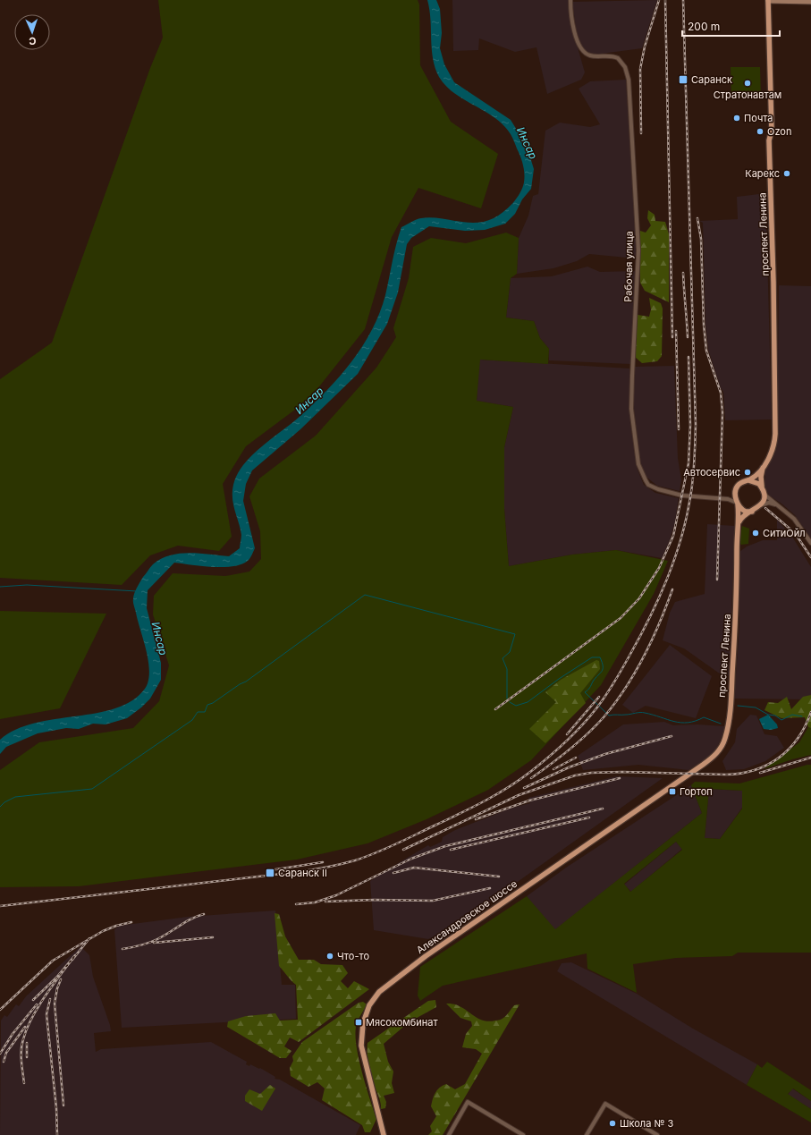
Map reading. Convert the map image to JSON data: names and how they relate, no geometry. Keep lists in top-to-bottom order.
{
  "streets": {
    "main road": ["проспект Ленина", "Александровское шоссе"],
    "street": ["Рабочая улица"]
  },
  "crossings": [
    ["проспект Ленина", "Александровское шоссе"]
  ],
  "water": ["Инсар"],
  "places": {
    "transit": [
      "Саранск",
      "Гортоп",
      "Саранск II",
      "Мясокомбинат"
    ],
    "other": [
      "Стратонавтам",
      "Почта",
      "Ozon",
      "Карекс",
      "Автосервис",
      "СитиОйл",
      "Что-то",
      "Школа № 3"
    ]
  },
  "scale_bar": "200 m",
  "north": "bottom"
}
